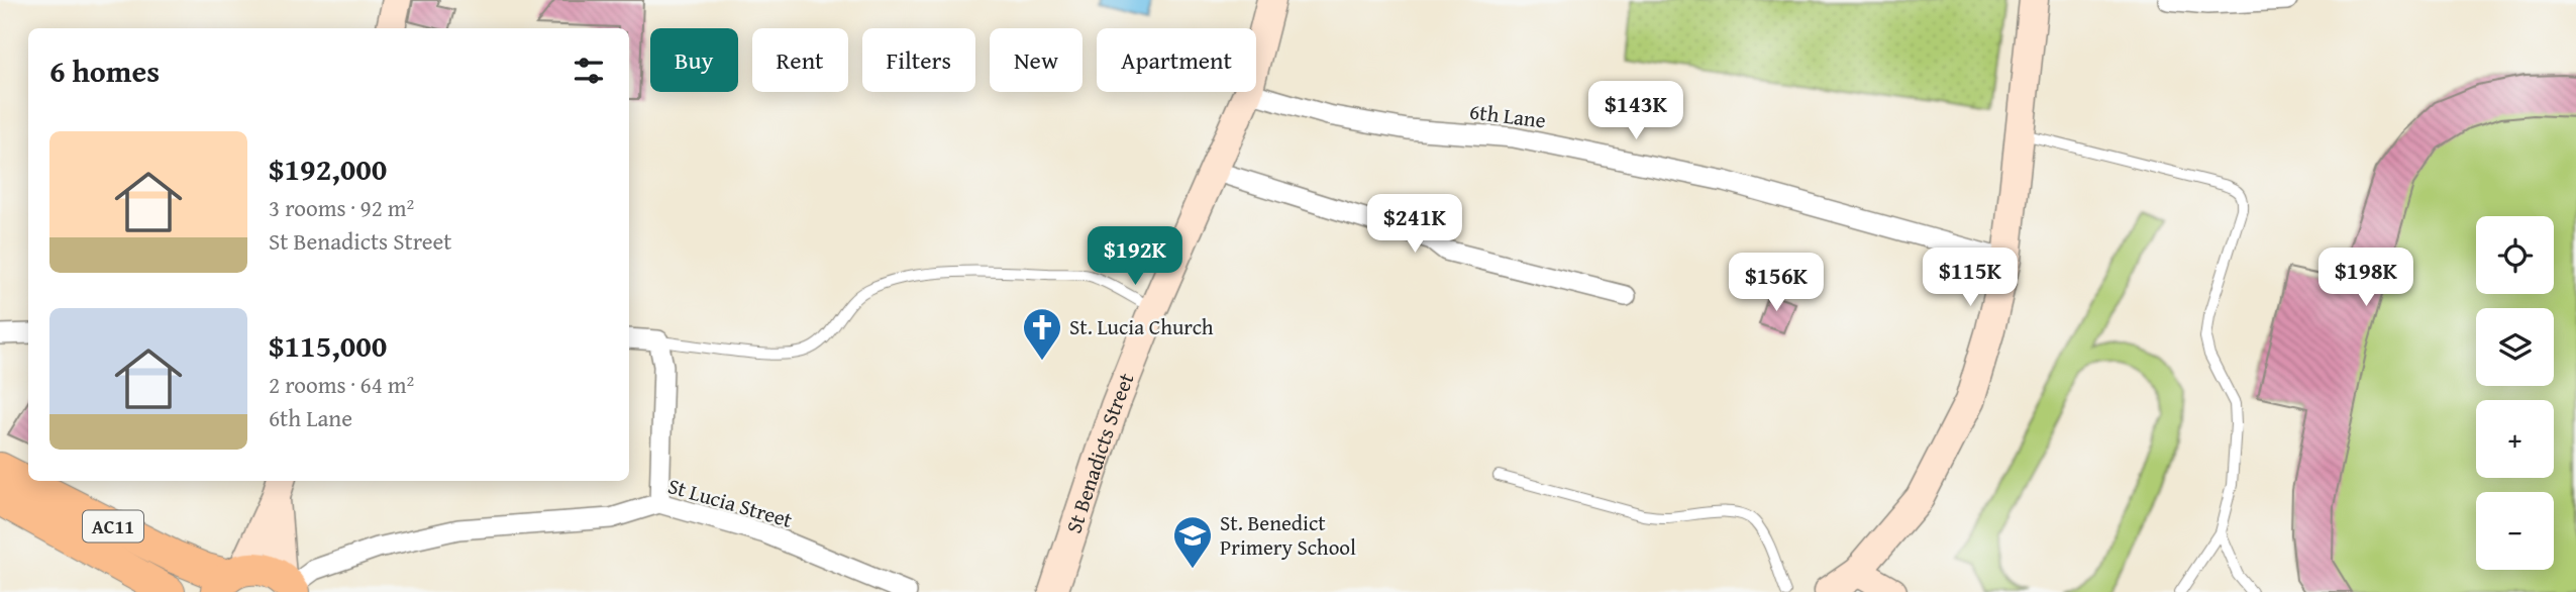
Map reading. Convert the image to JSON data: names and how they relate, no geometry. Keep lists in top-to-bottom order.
{
  "streets": {
    "main road": ["AC11"],
    "street": ["6th Lane", "St Benadicts Street", "St Lucia Street"]
  },
  "places": {
    "church": ["St. Lucia Church"],
    "school or university": ["St. Benedict Primery School"]
  },
  "page": {
    "chip": [
      "Buy",
      "Rent",
      "Filters",
      "New",
      "Apartment"
    ],
    "heading": "6 homes",
    "price": [
      "$143K",
      "$241K",
      "$192K",
      "$115K",
      "$198K",
      "$156K"
    ],
    "list": [
      {
        "name": "$192,000",
        "note": "3 rooms · 92 m² · St Benadicts Street"
      },
      {
        "name": "$115,000",
        "note": "2 rooms · 64 m² · 6th Lane"
      }
    ],
    "map_buttons": ["+", "−"]
  }
}
